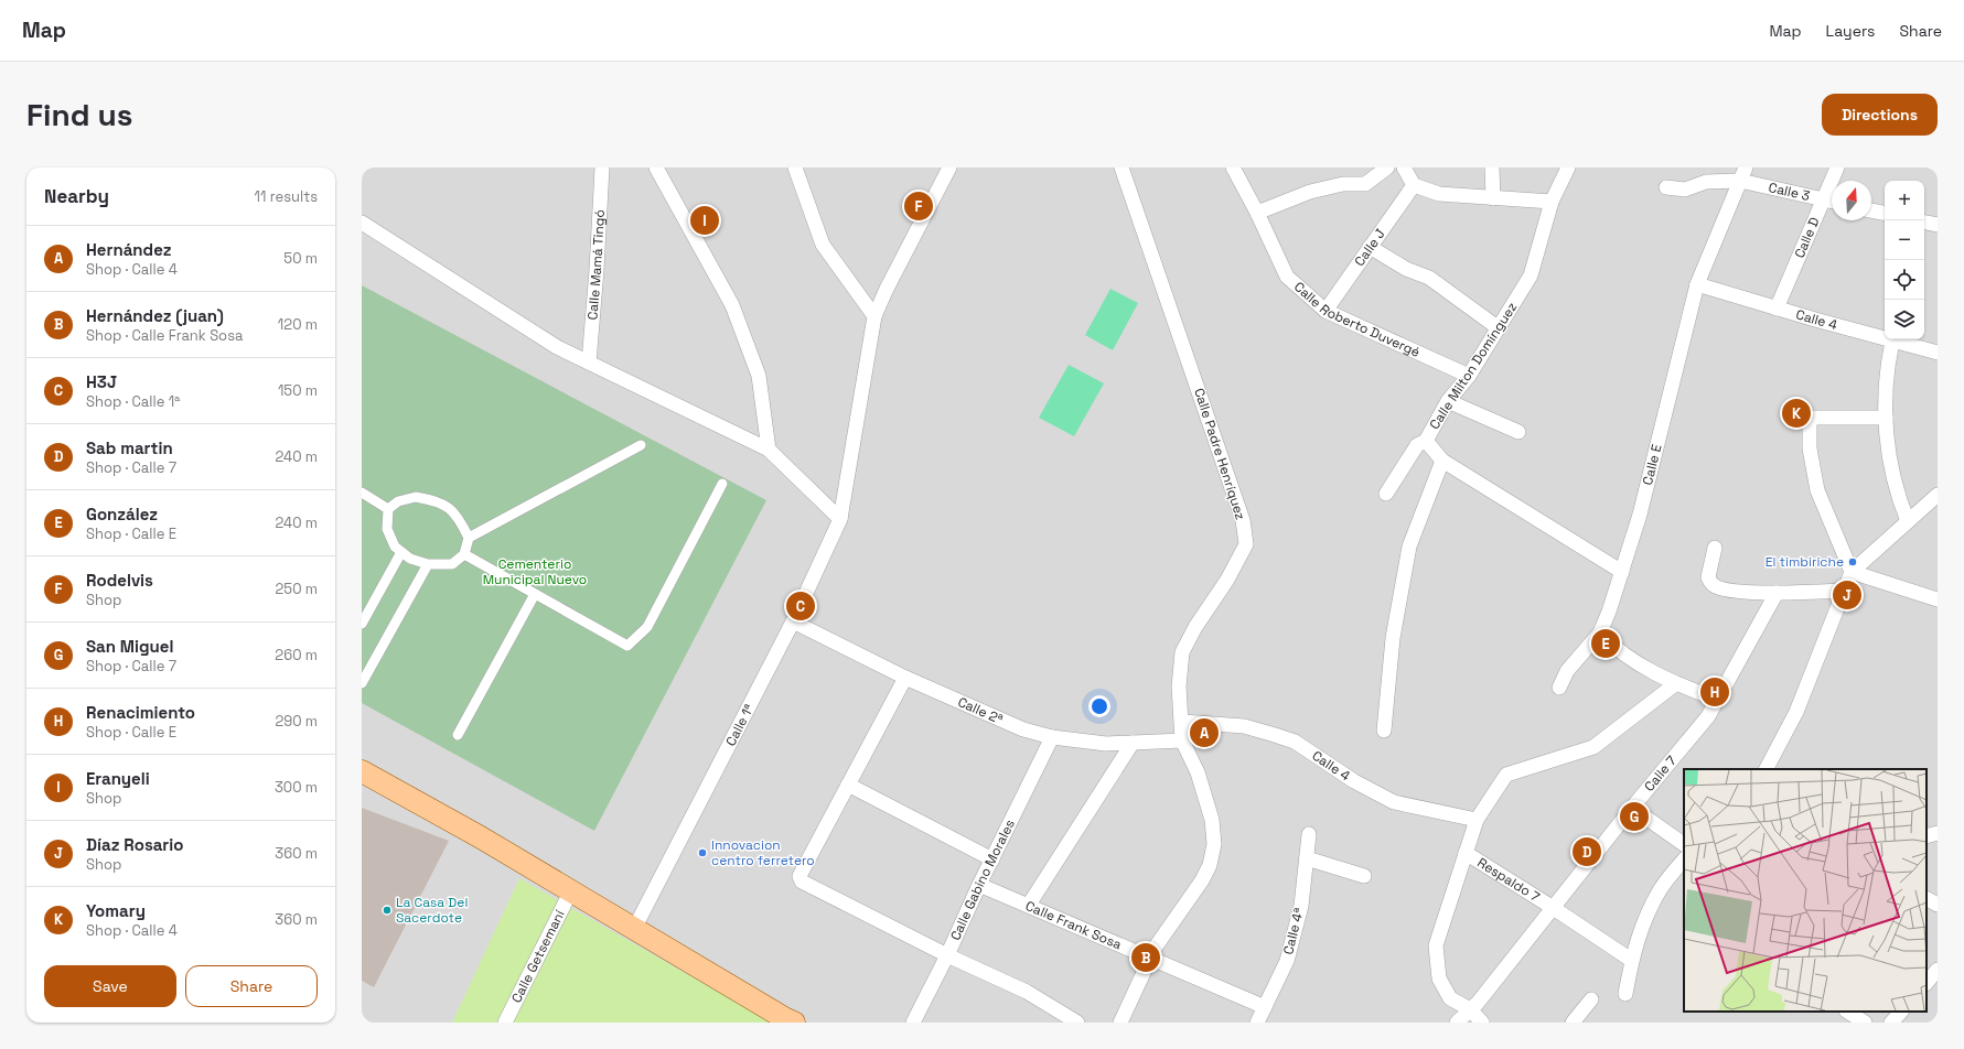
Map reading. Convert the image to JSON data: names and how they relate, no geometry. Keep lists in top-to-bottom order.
{
  "streets": {
    "street": [
      "Calle 3",
      "Calle D",
      "Calle J",
      "Calle Mamá Tingó",
      "Calle Roberto Duvergé",
      "Calle 4",
      "Calle Milton Domínguez",
      "Calle Padre Henríquez",
      "Calle E",
      "Calle 2ª",
      "Calle 1ª",
      "Calle 7",
      "Calle Gabino Morales",
      "Respaldo 7",
      "Calle Frank Sosa",
      "Calle 4ª",
      "Calle Getsemaní"
    ]
  },
  "crossings": [
    ["Calle 3", "Calle D"],
    ["Calle 3", "Calle E"],
    ["Calle D", "Calle 4"],
    ["Calle J", "Calle Roberto Duvergé"],
    ["Calle Roberto Duvergé", "Calle Milton Domínguez"],
    ["Calle 4", "Calle Padre Henríquez"],
    ["Calle 4", "Calle E"],
    ["Calle Milton Domínguez", "Calle E"],
    ["Calle Padre Henríquez", "Calle 2ª"],
    ["Calle Padre Henríquez", "Calle Frank Sosa"],
    ["Calle 2ª", "Calle 1ª"],
    ["Calle 2ª", "Calle Gabino Morales"],
    ["Calle 7", "Respaldo 7"],
    ["Calle Gabino Morales", "Calle Frank Sosa"],
    ["Calle Frank Sosa", "Calle 4ª"]
  ],
  "parks": ["Cementerio Municipal Nuevo"],
  "places": ["El timbiriche", "Innovacion centro ferretero", "La Casa Del Sacerdote"],
  "north": "top",
  "page": {
    "header": "Map",
    "nav": ["Map", "Layers", "Share"],
    "buttons": [
      "Directions",
      ["Save", "Share"]
    ],
    "title": "Find us",
    "heading": ["Nearby", "11 results"],
    "map_buttons": ["+", "−"],
    "pins": [
      "F",
      "I",
      "K",
      "J",
      "C",
      "E",
      "H",
      "A",
      "G",
      "D",
      "B"
    ],
    "list": [
      {
        "mark": "A",
        "name": "Hernández",
        "note": "Shop · Calle 4",
        "value": "50 m"
      },
      {
        "mark": "B",
        "name": "Hernández (juan)",
        "note": "Shop · Calle Frank Sosa",
        "value": "120 m"
      },
      {
        "mark": "C",
        "name": "H3J",
        "note": "Shop · Calle 1ª",
        "value": "150 m"
      },
      {
        "mark": "D",
        "name": "Sab martin",
        "note": "Shop · Calle 7",
        "value": "240 m"
      },
      {
        "mark": "E",
        "name": "González",
        "note": "Shop · Calle E",
        "value": "240 m"
      },
      {
        "mark": "F",
        "name": "Rodelvis",
        "note": "Shop",
        "value": "250 m"
      },
      {
        "mark": "G",
        "name": "San Miguel",
        "note": "Shop · Calle 7",
        "value": "260 m"
      },
      {
        "mark": "H",
        "name": "Renacimiento",
        "note": "Shop · Calle E",
        "value": "290 m"
      },
      {
        "mark": "I",
        "name": "Eranyeli",
        "note": "Shop",
        "value": "300 m"
      },
      {
        "mark": "J",
        "name": "Díaz Rosario",
        "note": "Shop",
        "value": "360 m"
      },
      {
        "mark": "K",
        "name": "Yomary",
        "note": "Shop · Calle 4",
        "value": "360 m"
      }
    ]
  }
}
